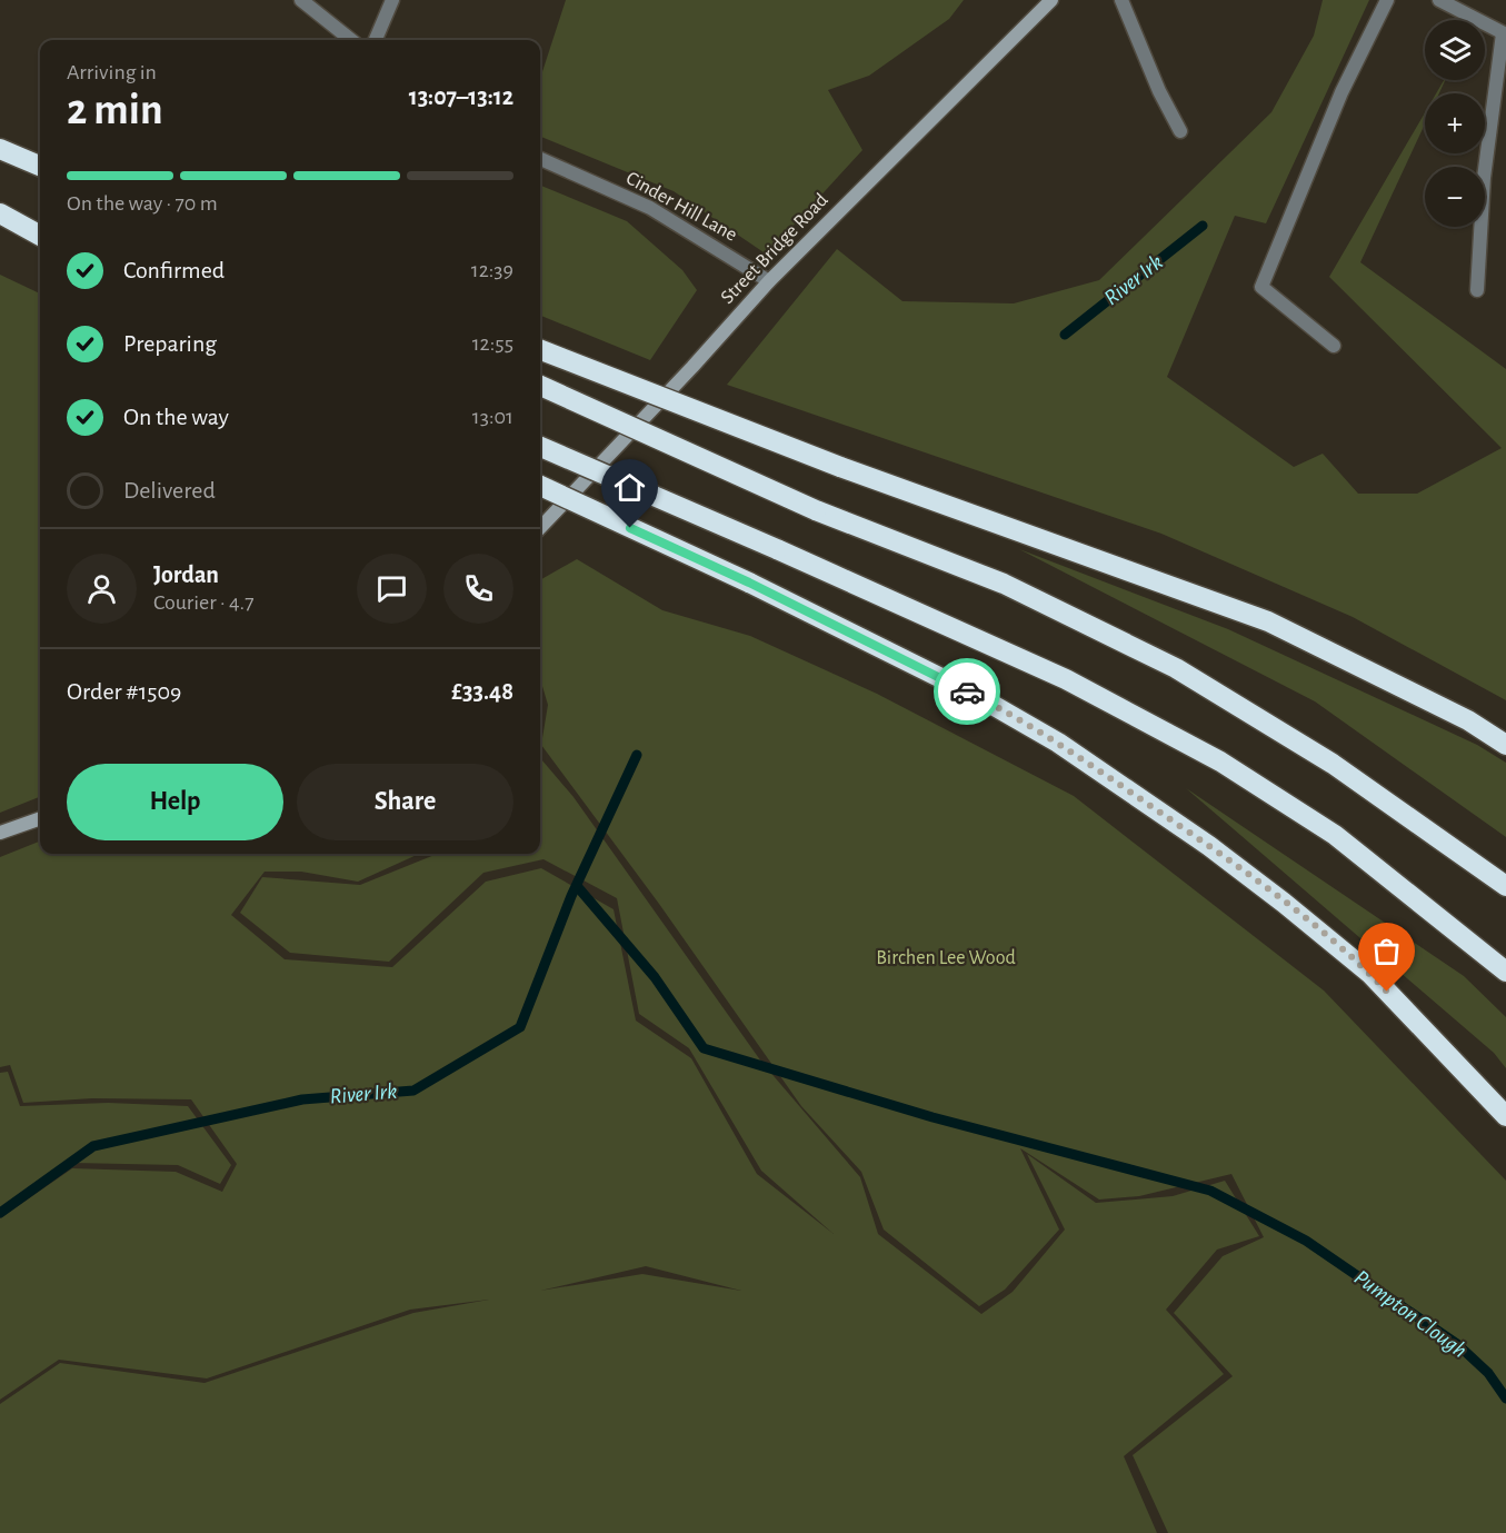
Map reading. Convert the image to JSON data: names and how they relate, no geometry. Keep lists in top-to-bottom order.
{
  "streets": {
    "main road": ["Street Bridge Road"],
    "street": ["Cinder Hill Lane"]
  },
  "crossings": [
    ["Cinder Hill Lane", "Street Bridge Road"]
  ],
  "water": ["River Irk", "Pumpton Clough"],
  "parks": ["Birchen Lee Wood"],
  "page": {
    "map_buttons": ["+", "−"],
    "heading": ["2 min", "Arriving in", "13:07–13:12"],
    "panel": [
      "Jordan",
      "Courier · 4.7",
      "Order #1509",
      "£33.48"
    ],
    "bar": "On the way · 70 m",
    "list": [
      ["Confirmed", "12:39"],
      ["Preparing", "12:55"],
      ["On the way", "13:01"],
      "Delivered"
    ],
    "buttons": ["Help", "Share"]
  }
}
